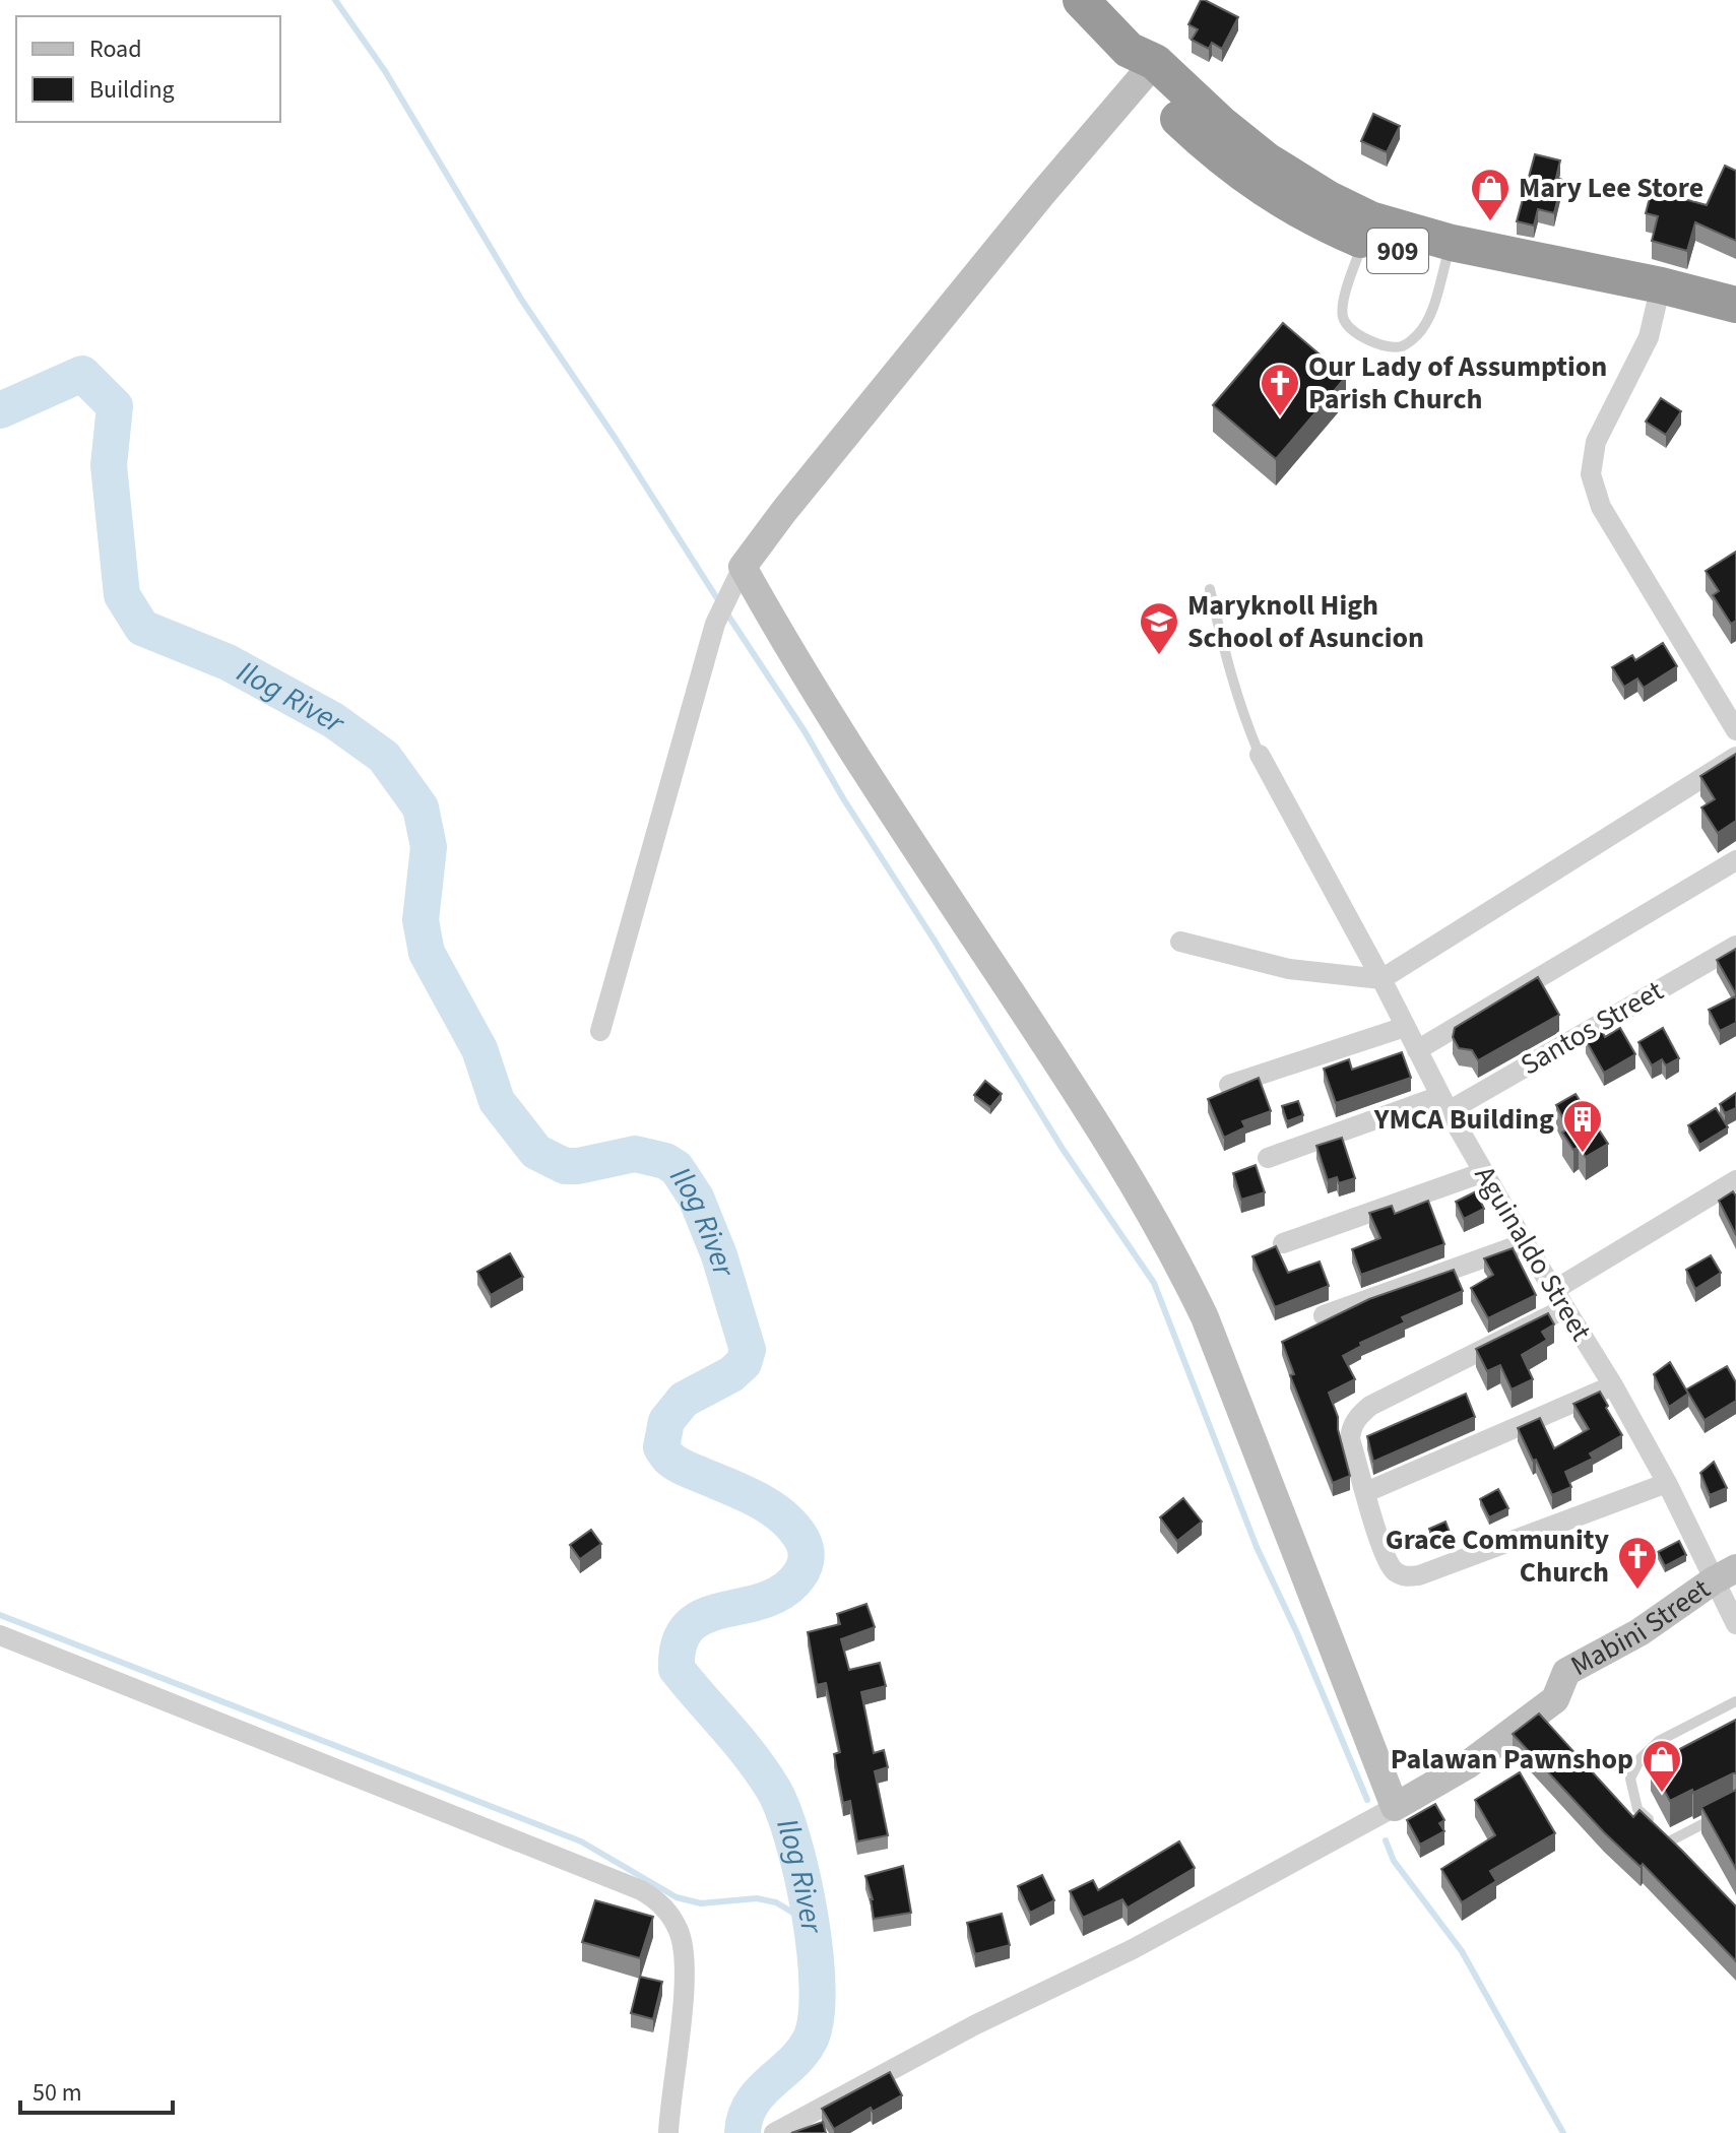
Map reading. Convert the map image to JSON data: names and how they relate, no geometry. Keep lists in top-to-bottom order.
{
  "streets": {
    "highway": ["909"],
    "street": ["Santos Street", "Aguinaldo Street", "Mabini Street"]
  },
  "crossings": [
    ["Santos Street", "Aguinaldo Street"],
    ["Aguinaldo Street", "Mabini Street"]
  ],
  "water": ["Ilog River"],
  "places": {
    "shop": ["Mary Lee Store", "Palawan Pawnshop"],
    "church": ["Our Lady of Assumption Parish Church", "Grace Community Church"],
    "school or university": ["Maryknoll High School of Asuncion"],
    "building": ["YMCA Building"]
  },
  "legend": ["Road", "Building"],
  "scale_bar": "50 m"
}
